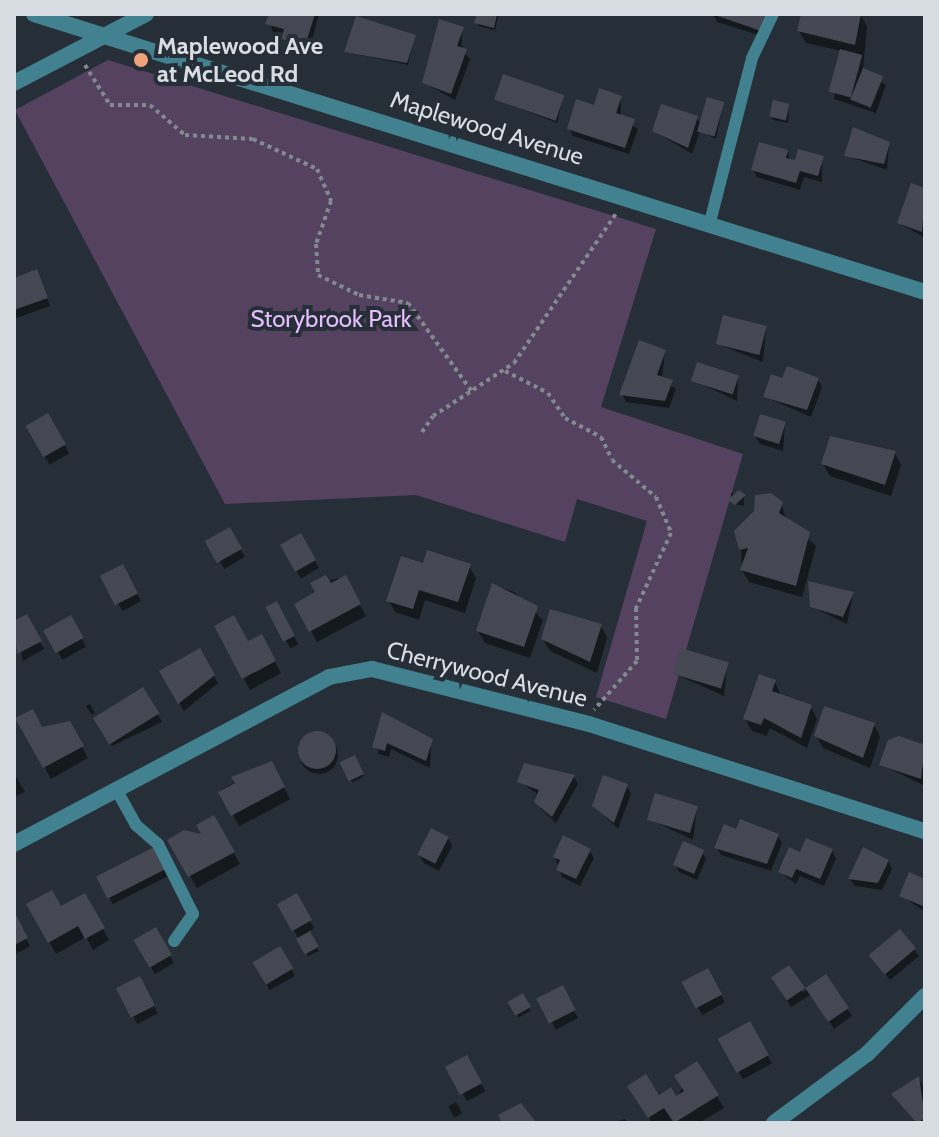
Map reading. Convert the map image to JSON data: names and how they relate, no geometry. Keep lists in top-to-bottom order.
{
  "streets": {
    "street": ["Maplewood Avenue", "Cherrywood Avenue"]
  },
  "parks": ["Storybrook Park"],
  "places": ["Maplewood Ave at McLeod Rd"]
}
